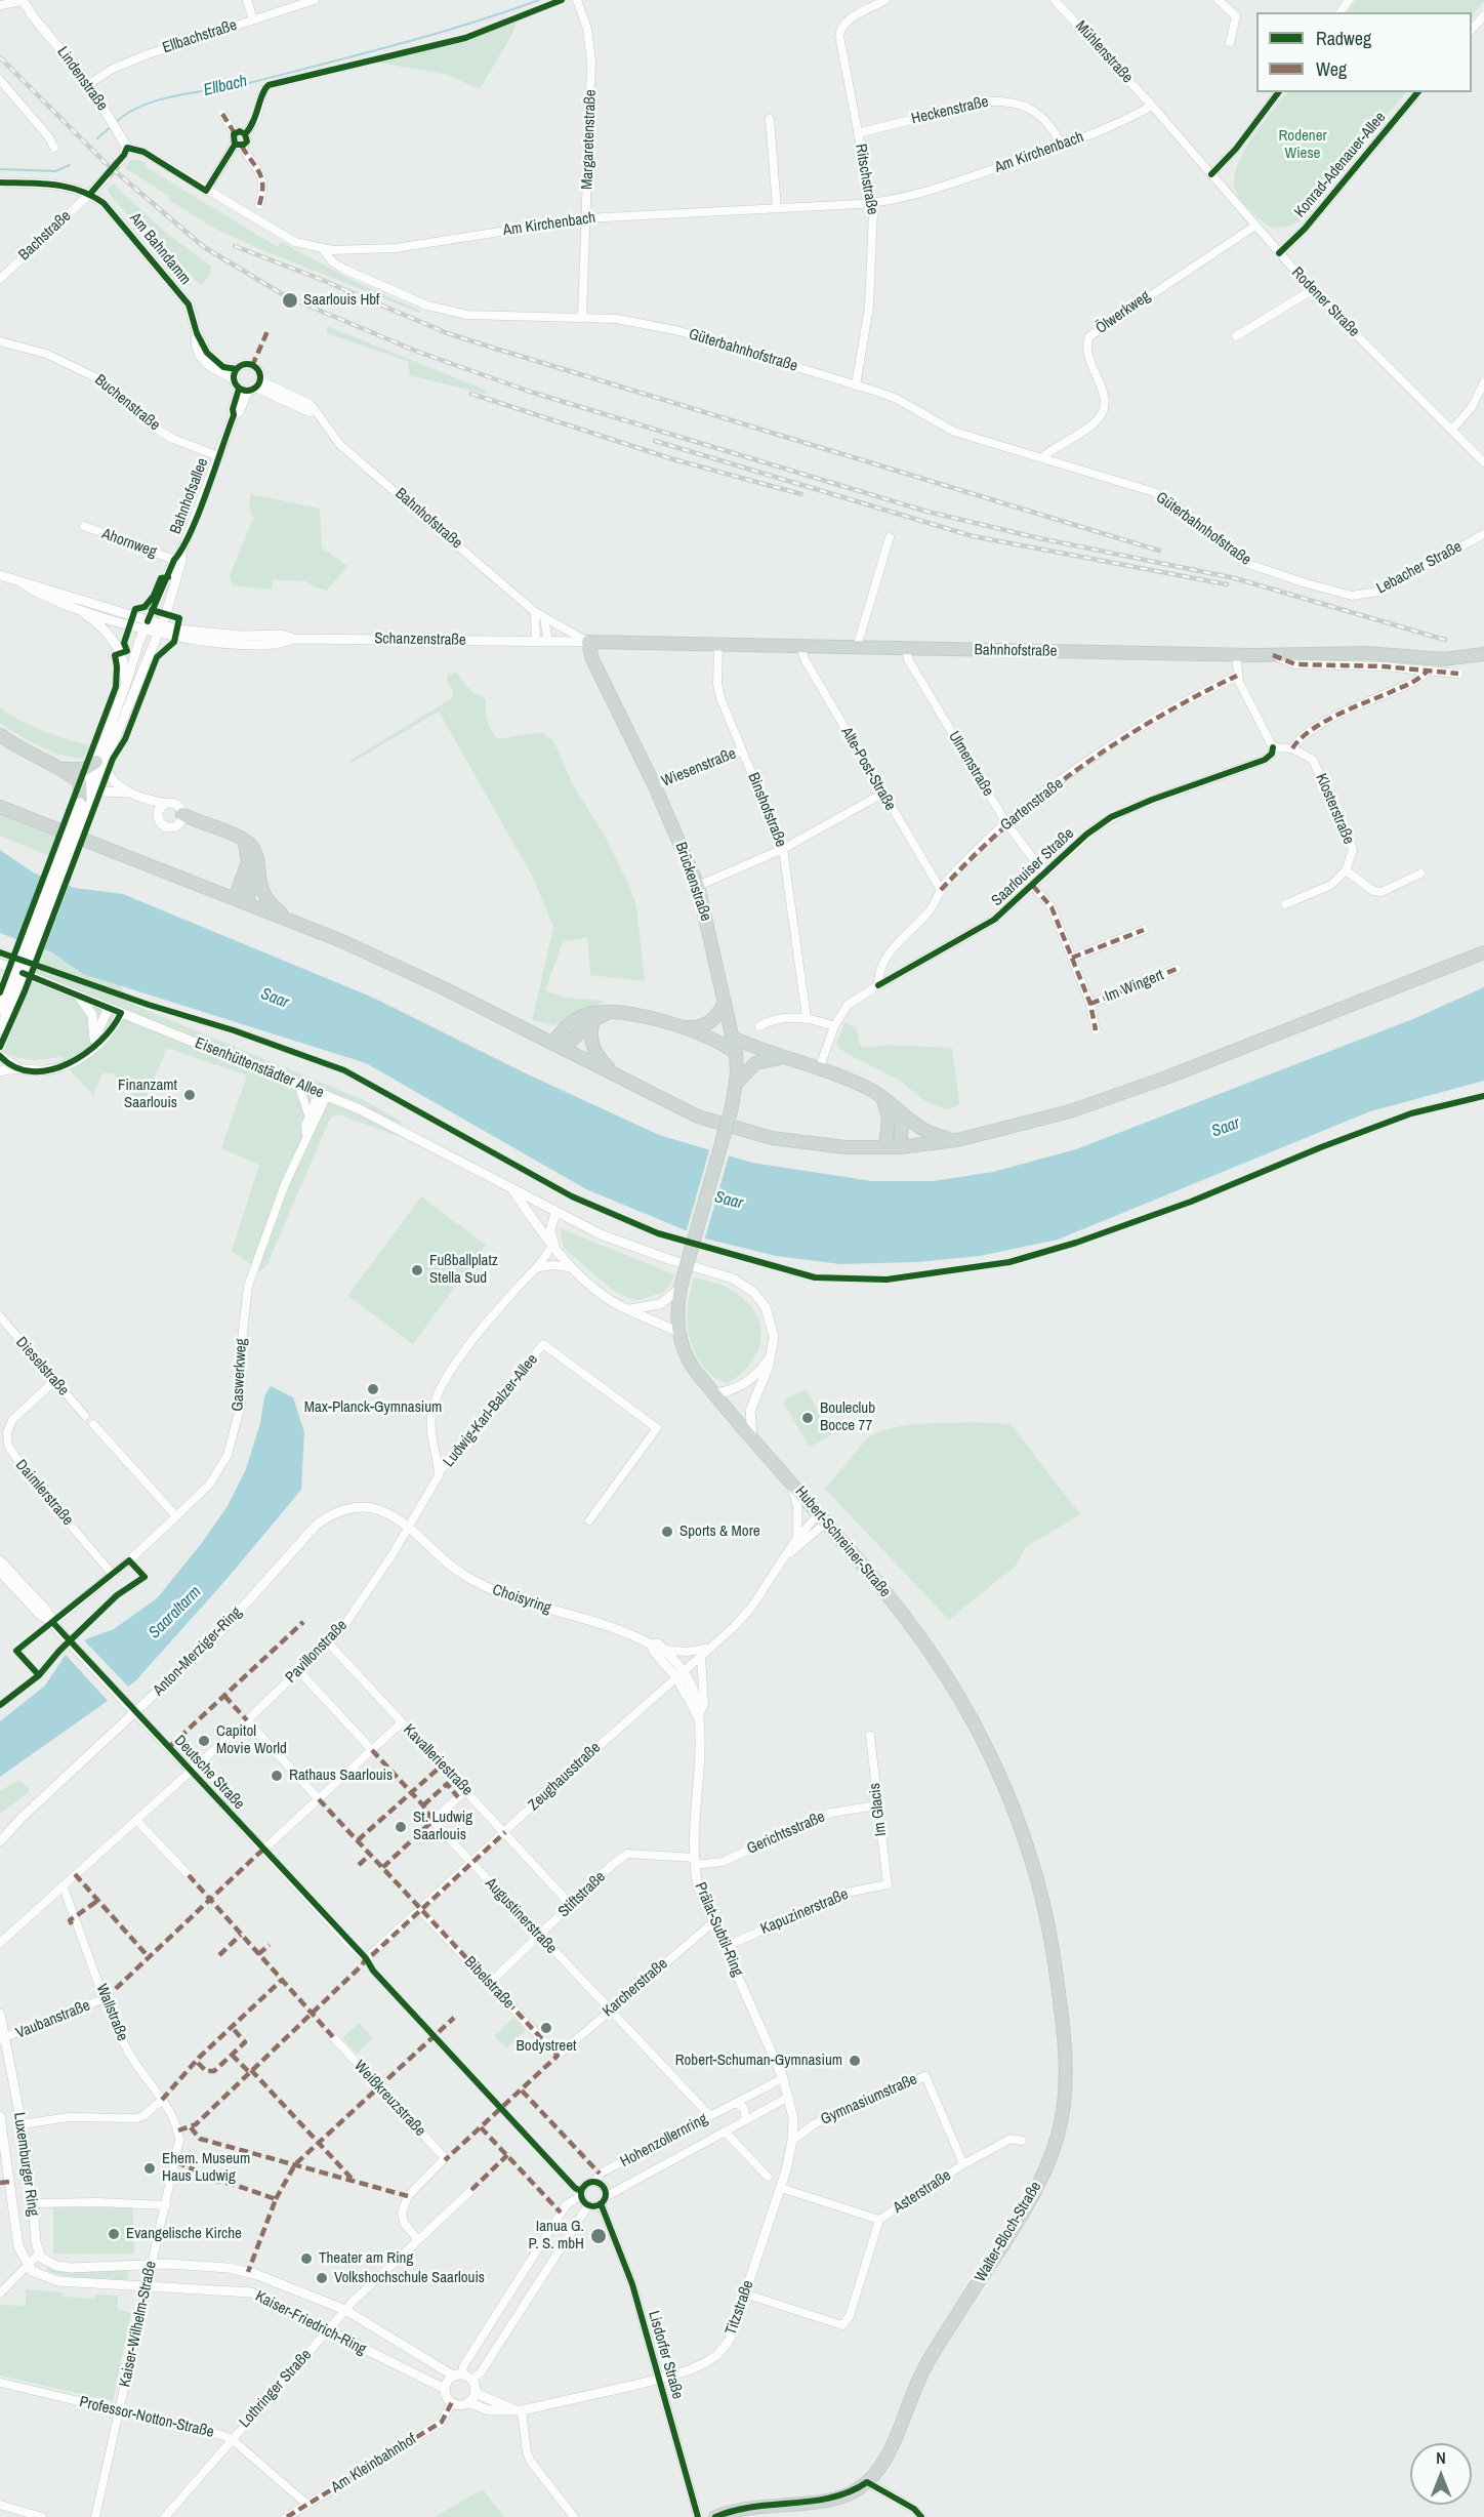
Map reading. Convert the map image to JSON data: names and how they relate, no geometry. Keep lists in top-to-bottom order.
{
  "streets": {
    "main road": [
      "Bahnhofstraße",
      "Brückenstraße",
      "Hubert-Schreiner-Straße",
      "Walter-Bloch-Straße"
    ],
    "street": [
      "Ellbachstraße",
      "Mühlenstraße",
      "Lindenstraße",
      "Heckenstraße",
      "Margaretenstraße",
      "Am Kirchenbach",
      "Konrad-Adenauer-Allee",
      "Ritschstraße",
      "Bachstraße",
      "Am Bahndamm",
      "Rodener Straße",
      "Ölwerkweg",
      "Güterbahnhofstraße",
      "Buchenstraße",
      "Bahnhofsallee",
      "Ahornweg",
      "Lebacher Straße",
      "Schanzenstraße",
      "Ulmenstraße",
      "Wiesenstraße",
      "Alte-Post-Straße",
      "Gartenstraße",
      "Klosterstraße",
      "Binshofstraße",
      "Saarlouiser Straße",
      "Im Wingert",
      "Eisenhüttenstädter Allee",
      "Dieselstraße",
      "Gaswerkweg",
      "Ludwig-Karl-Balzer-Allee",
      "Daimlerstraße",
      "Choisyring",
      "Anton-Merziger-Ring",
      "Pavillonstraße",
      "Kavalleriestraße",
      "Deutsche Straße",
      "Zeughausstraße",
      "Im Glacis",
      "Gerichtsstraße",
      "Stiftstraße",
      "Kapuzinerstraße",
      "Augustinerstraße",
      "Prälat-Subtil-Ring",
      "Bibelstraße",
      "Karcherstraße",
      "Wallstraße",
      "Vaubanstraße",
      "Weißkreuzstraße",
      "Gymnasiumstraße",
      "Hohenzollernring",
      "Luxemburger Ring",
      "Asterstraße",
      "Titzstraße",
      "Kaiser-Friedrich-Ring",
      "Kaiser-Wilhelm-Straße",
      "Lisdorfer Straße",
      "Lothringer Straße",
      "Professor-Notton-Straße",
      "Am Kleinbahnhof"
    ]
  },
  "crossings": [
    ["Ellbachstraße", "Lindenstraße"],
    ["Mühlenstraße", "Am Kirchenbach"],
    ["Mühlenstraße", "Rodener Straße"],
    ["Lindenstraße", "Güterbahnhofstraße"],
    ["Heckenstraße", "Am Kirchenbach"],
    ["Heckenstraße", "Ritschstraße"],
    ["Margaretenstraße", "Am Kirchenbach"],
    ["Margaretenstraße", "Güterbahnhofstraße"],
    ["Am Kirchenbach", "Ritschstraße"],
    ["Am Kirchenbach", "Rodener Straße"],
    ["Am Kirchenbach", "Güterbahnhofstraße"],
    ["Konrad-Adenauer-Allee", "Rodener Straße"],
    ["Ritschstraße", "Güterbahnhofstraße"],
    ["Bachstraße", "Am Bahndamm"],
    ["Am Bahndamm", "Bahnhofsallee"],
    ["Am Bahndamm", "Bahnhofstraße"],
    ["Rodener Straße", "Ölwerkweg"],
    ["Ölwerkweg", "Güterbahnhofstraße"],
    ["Güterbahnhofstraße", "Lebacher Straße"],
    ["Buchenstraße", "Bahnhofsallee"],
    ["Bahnhofsallee", "Bahnhofstraße"],
    ["Bahnhofsallee", "Ahornweg"],
    ["Bahnhofsallee", "Schanzenstraße"],
    ["Bahnhofstraße", "Schanzenstraße"],
    ["Bahnhofstraße", "Ulmenstraße"],
    ["Bahnhofstraße", "Alte-Post-Straße"],
    ["Bahnhofstraße", "Binshofstraße"],
    ["Bahnhofstraße", "Brückenstraße"],
    ["Ulmenstraße", "Gartenstraße"],
    ["Ulmenstraße", "Saarlouiser Straße"],
    ["Wiesenstraße", "Binshofstraße"],
    ["Wiesenstraße", "Brückenstraße"],
    ["Alte-Post-Straße", "Gartenstraße"],
    ["Gartenstraße", "Saarlouiser Straße"],
    ["Saarlouiser Straße", "Im Wingert"],
    ["Brückenstraße", "Hubert-Schreiner-Straße"],
    ["Eisenhüttenstädter Allee", "Gaswerkweg"],
    ["Eisenhüttenstädter Allee", "Hubert-Schreiner-Straße"],
    ["Dieselstraße", "Daimlerstraße"],
    ["Gaswerkweg", "Daimlerstraße"],
    ["Ludwig-Karl-Balzer-Allee", "Pavillonstraße"],
    ["Hubert-Schreiner-Straße", "Zeughausstraße"],
    ["Hubert-Schreiner-Straße", "Walter-Bloch-Straße"],
    ["Choisyring", "Anton-Merziger-Ring"],
    ["Choisyring", "Pavillonstraße"],
    ["Choisyring", "Zeughausstraße"],
    ["Choisyring", "Prälat-Subtil-Ring"],
    ["Anton-Merziger-Ring", "Pavillonstraße"],
    ["Anton-Merziger-Ring", "Deutsche Straße"],
    ["Pavillonstraße", "Kavalleriestraße"],
    ["Pavillonstraße", "Deutsche Straße"],
    ["Pavillonstraße", "Wallstraße"],
    ["Kavalleriestraße", "Zeughausstraße"],
    ["Kavalleriestraße", "Stiftstraße"],
    ["Kavalleriestraße", "Augustinerstraße"],
    ["Deutsche Straße", "Zeughausstraße"],
    ["Zeughausstraße", "Augustinerstraße"],
    ["Zeughausstraße", "Prälat-Subtil-Ring"],
    ["Zeughausstraße", "Bibelstraße"],
    ["Im Glacis", "Gerichtsstraße"],
    ["Im Glacis", "Kapuzinerstraße"],
    ["Gerichtsstraße", "Stiftstraße"],
    ["Gerichtsstraße", "Prälat-Subtil-Ring"],
    ["Stiftstraße", "Augustinerstraße"],
    ["Stiftstraße", "Prälat-Subtil-Ring"],
    ["Stiftstraße", "Bibelstraße"],
    ["Kapuzinerstraße", "Prälat-Subtil-Ring"],
    ["Augustinerstraße", "Karcherstraße"],
    ["Augustinerstraße", "Hohenzollernring"],
    ["Prälat-Subtil-Ring", "Karcherstraße"],
    ["Prälat-Subtil-Ring", "Gymnasiumstraße"],
    ["Prälat-Subtil-Ring", "Hohenzollernring"],
    ["Prälat-Subtil-Ring", "Titzstraße"],
    ["Bibelstraße", "Karcherstraße"],
    ["Wallstraße", "Vaubanstraße"],
    ["Wallstraße", "Kaiser-Wilhelm-Straße"],
    ["Vaubanstraße", "Luxemburger Ring"],
    ["Weißkreuzstraße", "Lothringer Straße"],
    ["Gymnasiumstraße", "Asterstraße"],
    ["Gymnasiumstraße", "Titzstraße"],
    ["Hohenzollernring", "Lisdorfer Straße"],
    ["Luxemburger Ring", "Kaiser-Friedrich-Ring"],
    ["Asterstraße", "Titzstraße"],
    ["Titzstraße", "Kaiser-Friedrich-Ring"],
    ["Titzstraße", "Lisdorfer Straße"],
    ["Titzstraße", "Am Kleinbahnhof"],
    ["Kaiser-Friedrich-Ring", "Kaiser-Wilhelm-Straße"],
    ["Kaiser-Friedrich-Ring", "Lothringer Straße"],
    ["Kaiser-Friedrich-Ring", "Am Kleinbahnhof"],
    ["Kaiser-Wilhelm-Straße", "Professor-Notton-Straße"],
    ["Lothringer Straße", "Professor-Notton-Straße"],
    ["Professor-Notton-Straße", "Am Kleinbahnhof"]
  ],
  "water": ["Ellbach", "Saar", "Saaraltarm"],
  "parks": ["Rodener Wiese"],
  "places": [
    "Saarlouis Hbf",
    "Finanzamt Saarlouis",
    "Fußballplatz Stella Sud",
    "Max-Planck-Gymnasium",
    "Bouleclub Bocce 77",
    "Sports & More",
    "Capitol Movie World",
    "Rathaus Saarlouis",
    "St. Ludwig Saarlouis",
    "Bodystreet",
    "Robert-Schuman-Gymnasium",
    "Ehem. Museum Haus Ludwig",
    "Evangelische Kirche",
    "Ianua G. P. S. mbH",
    "Theater am Ring",
    "Volkshochschule Saarlouis"
  ],
  "legend": ["Radweg", "Weg"],
  "north": "top"
}
